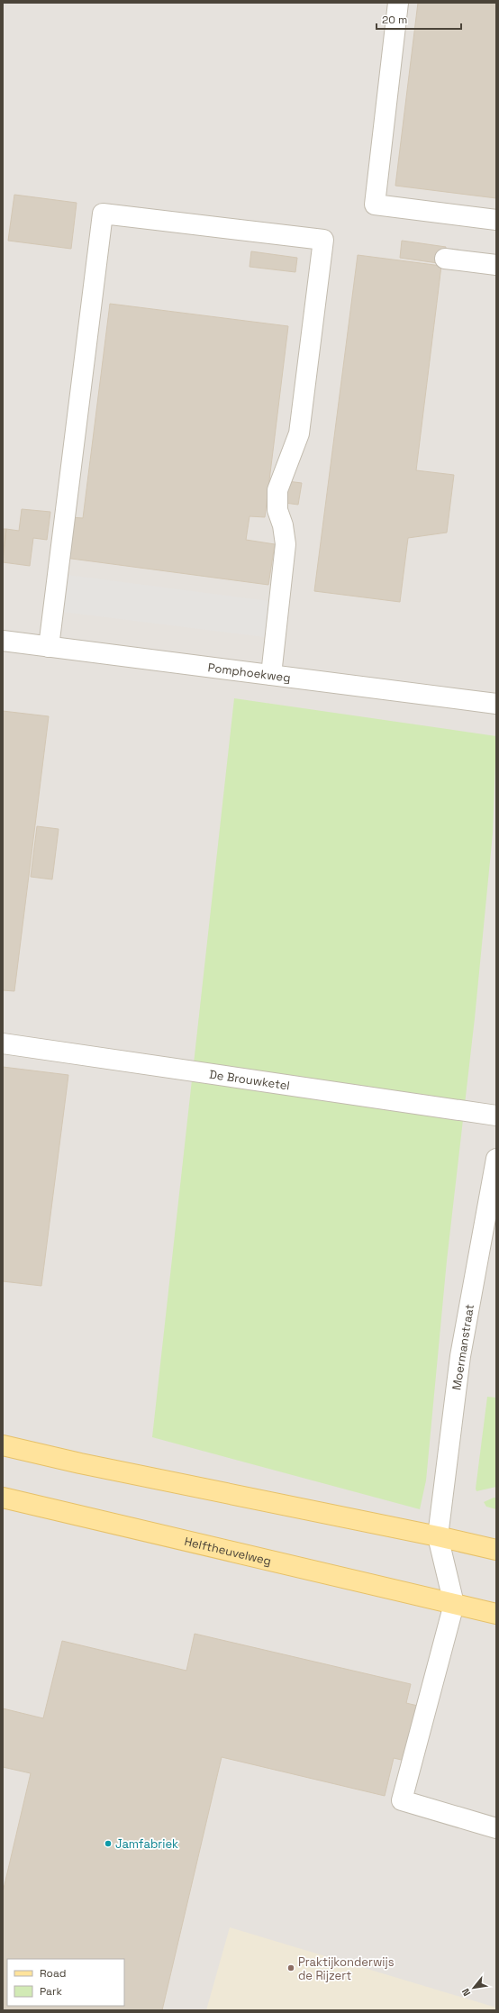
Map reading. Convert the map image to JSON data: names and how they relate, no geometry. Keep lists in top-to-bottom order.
{
  "streets": {
    "main road": ["Helftheuvelweg"],
    "street": ["Pomphoekweg", "De Brouwketel", "Moermanstraat"]
  },
  "places": ["Jamfabriek", "Praktijkonderwijs de Rijzert"],
  "legend": ["Road", "Park"],
  "scale_bar": "20 m",
  "north": "bottom left"
}
